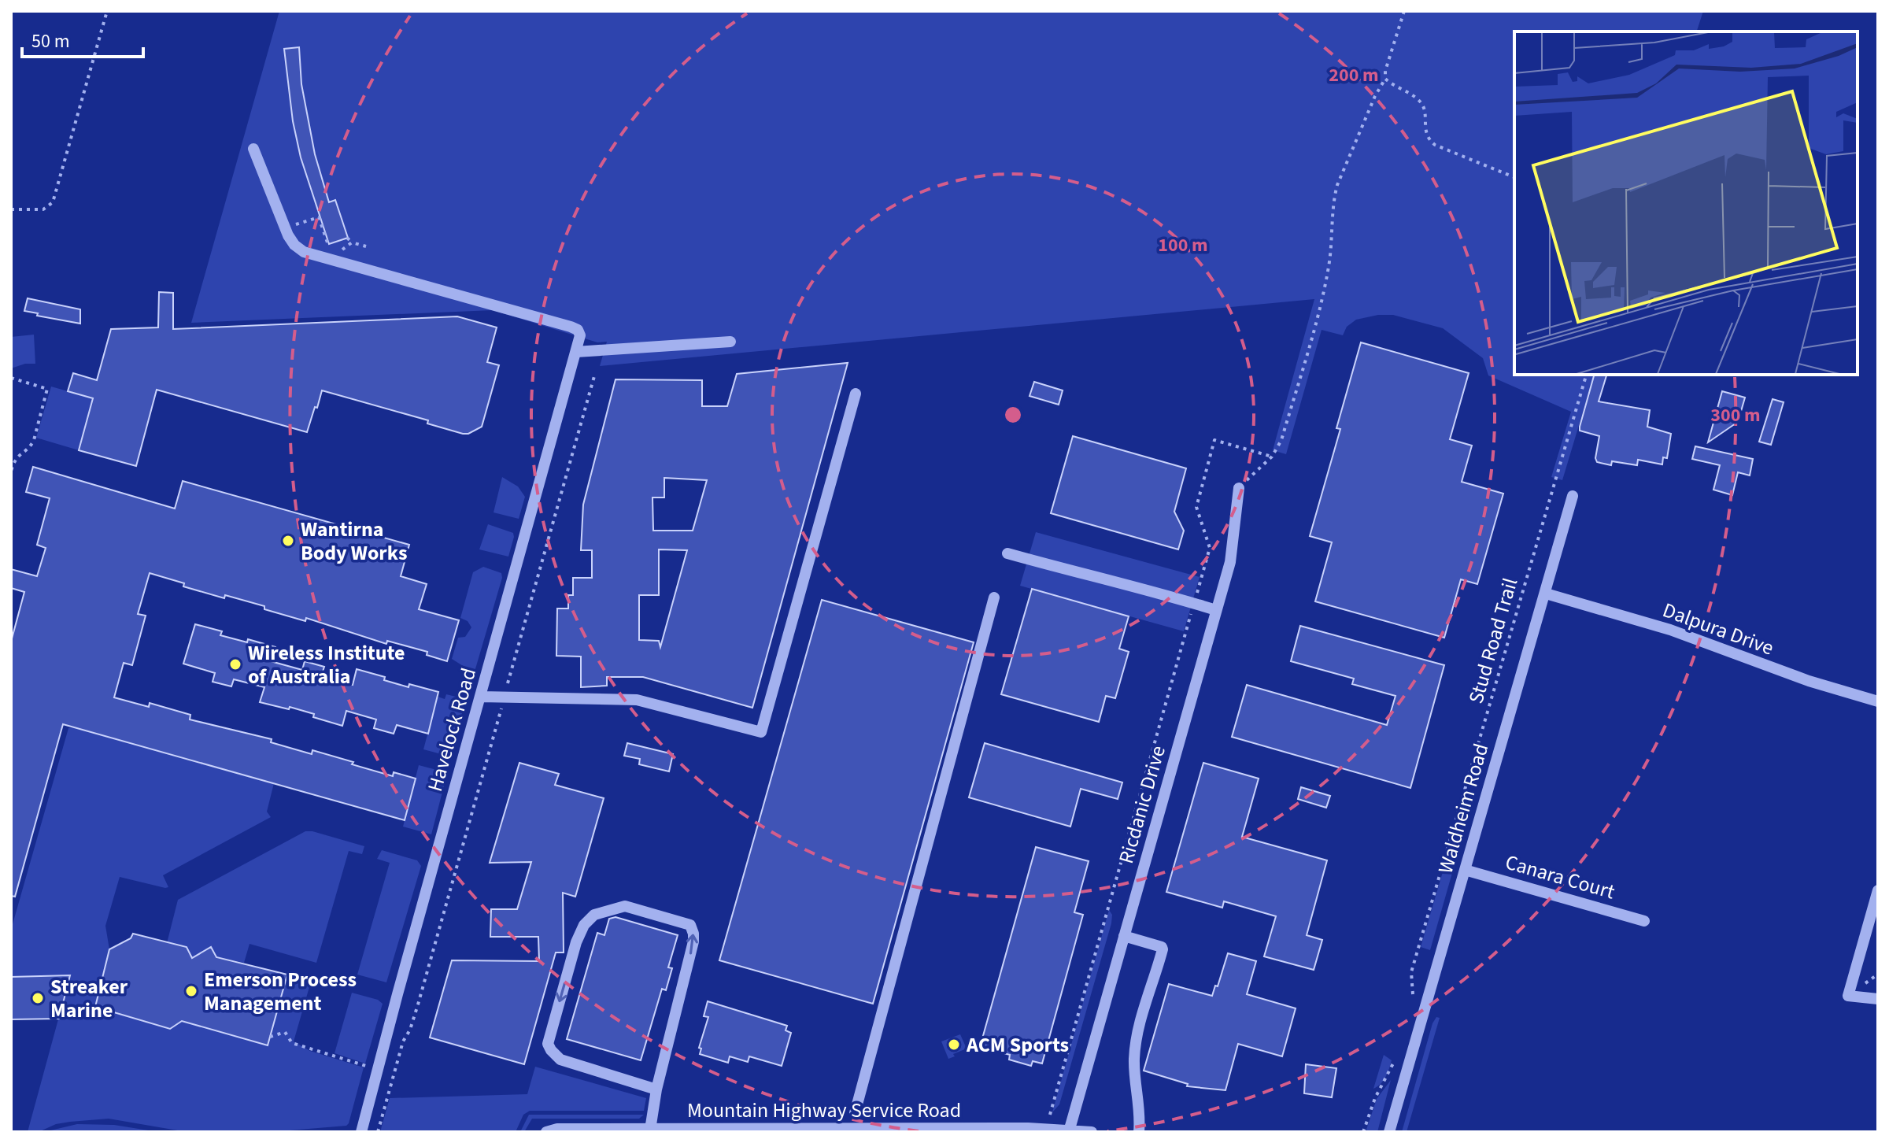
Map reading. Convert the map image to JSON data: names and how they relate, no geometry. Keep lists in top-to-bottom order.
{
  "streets": {
    "street": [
      "Dalpura Drive",
      "Havelock Road",
      "Ricdanic Drive",
      "Waldheim Road",
      "Canara Court",
      "Mountain Highway Service Road"
    ],
    "path": ["Stud Road Trail"]
  },
  "crossings": [
    ["Dalpura Drive", "Waldheim Road"],
    ["Ricdanic Drive", "Mountain Highway Service Road"],
    ["Waldheim Road", "Canara Court"]
  ],
  "places": [
    "Wantirna Body Works",
    "Wireless Institute of Australia",
    "Emerson Process Management",
    "Streaker Marine",
    "ACM Sports"
  ],
  "scale_bar": "50 m",
  "rings": ["200 m", "100 m", "300 m"]
}
